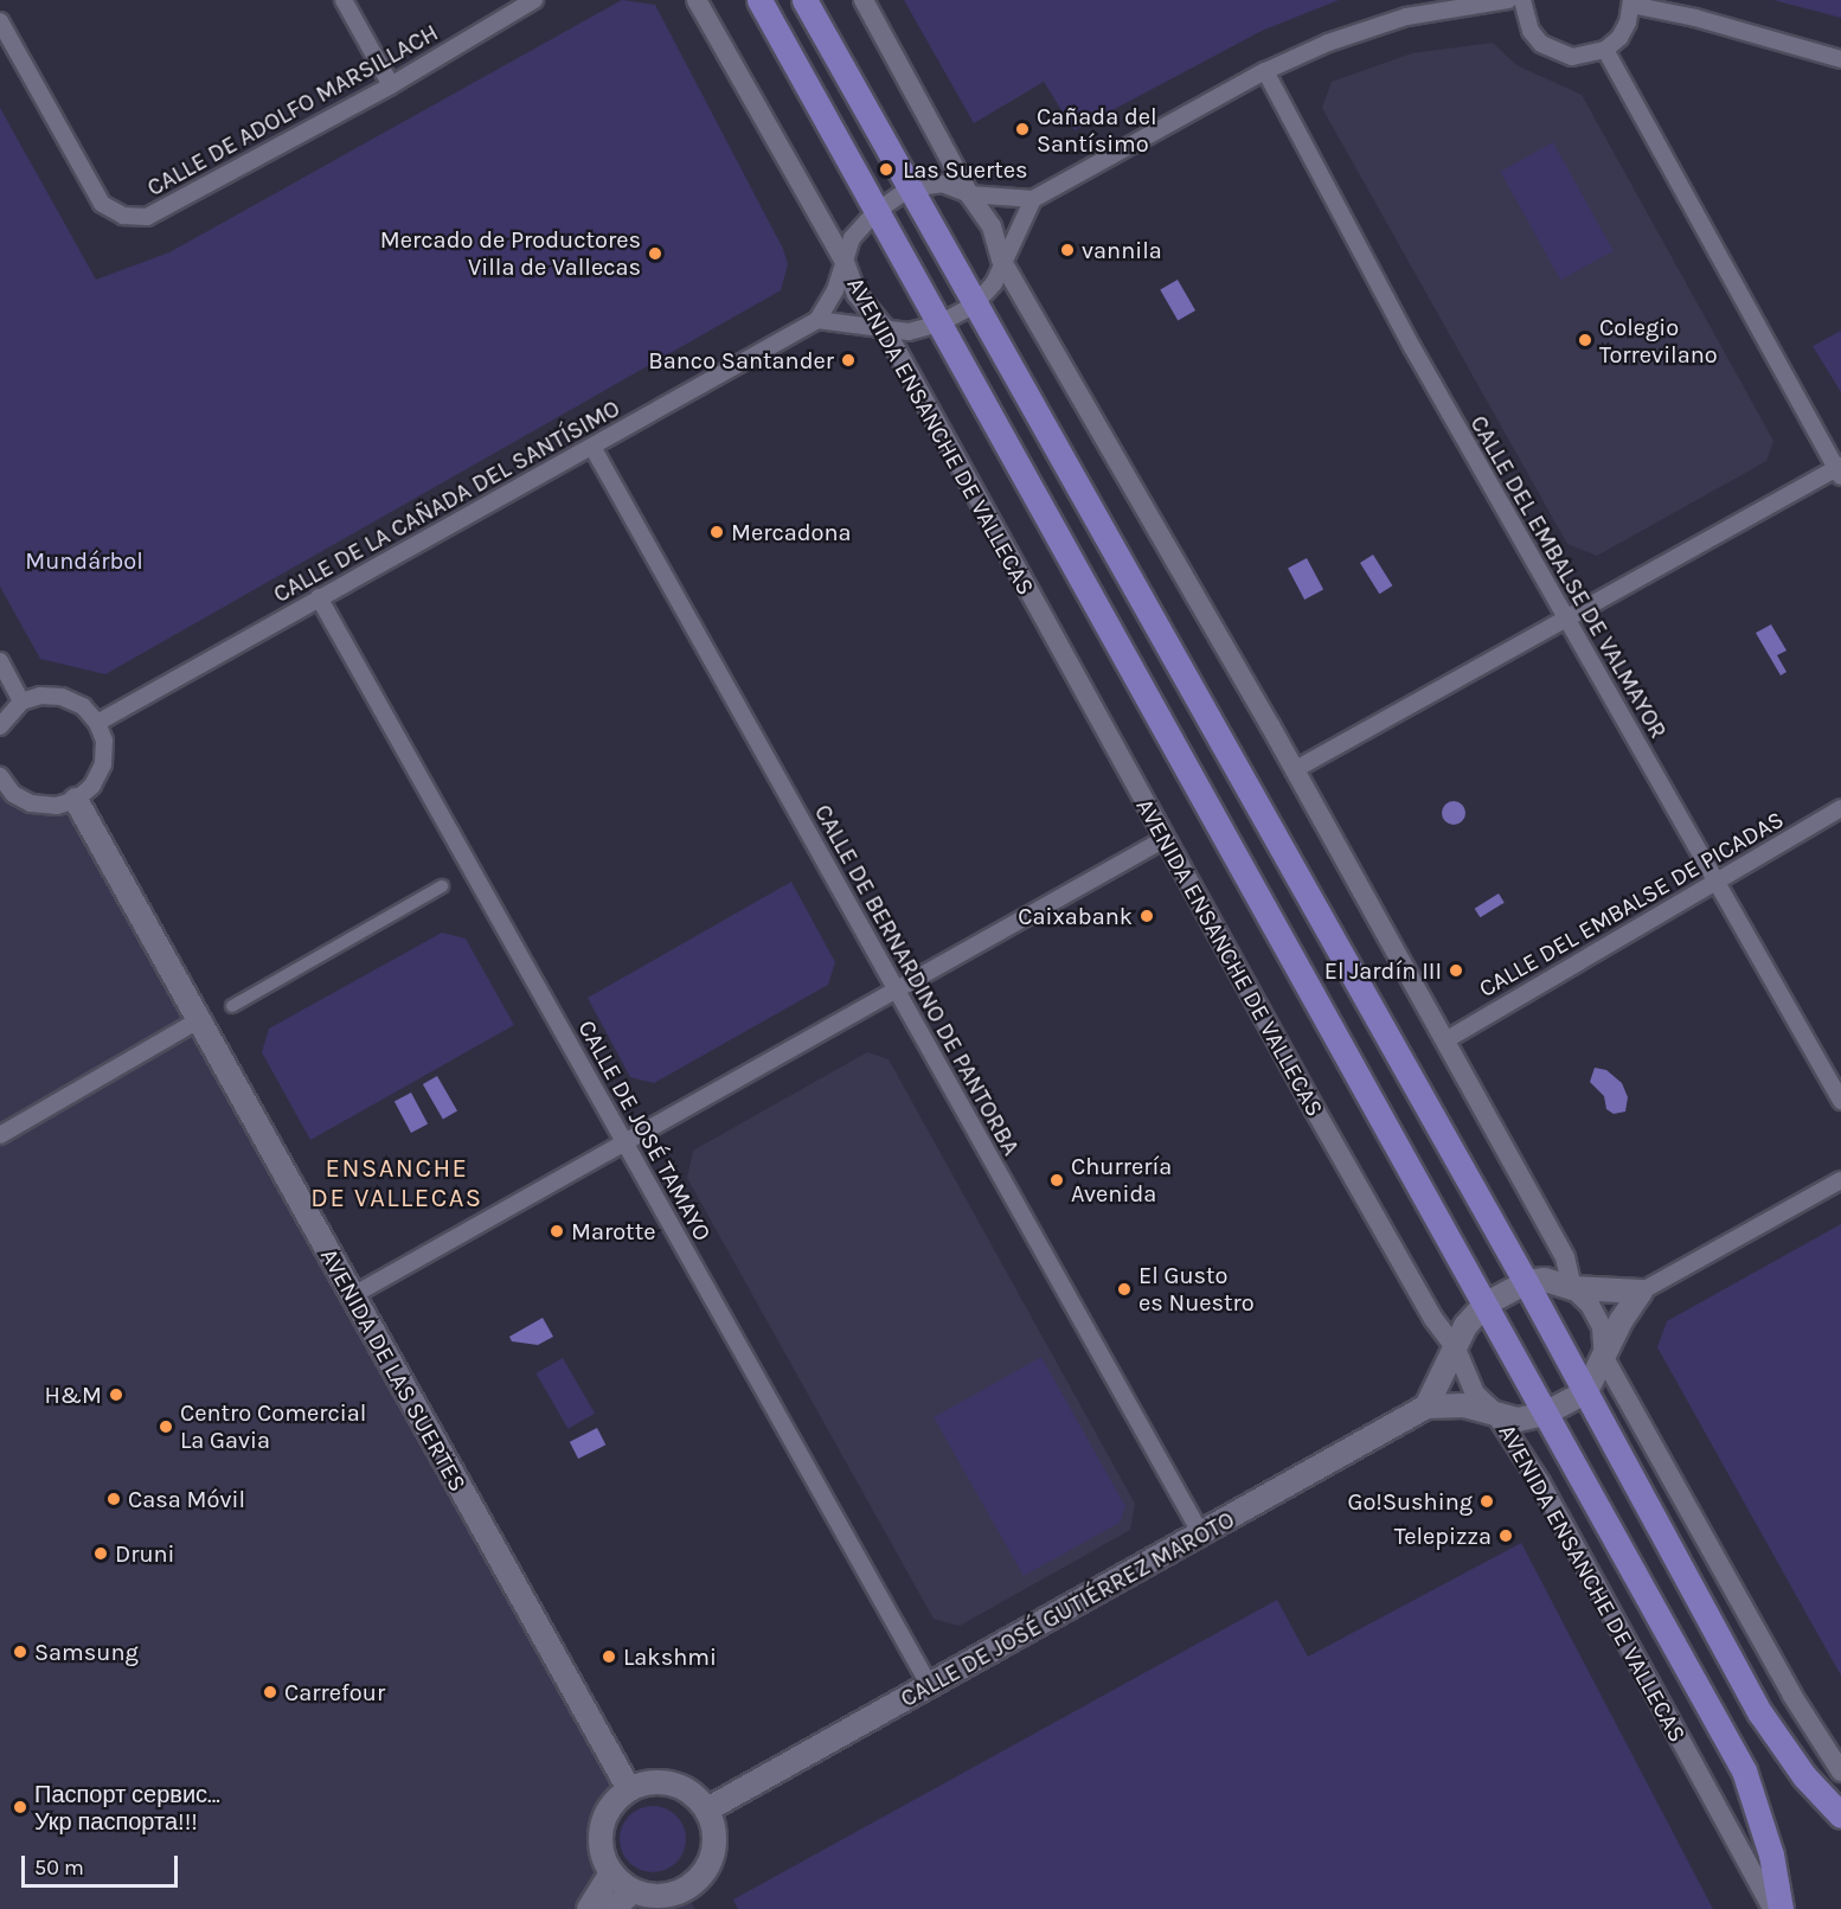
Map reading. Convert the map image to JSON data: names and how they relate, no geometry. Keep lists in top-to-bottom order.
{
  "streets": {
    "main road": ["AVENIDA ENSANCHE DE VALLECAS", "AVENIDA DE LAS SUERTES", "CALLE DE JOSÉ GUTIÉRREZ MAROTO"],
    "street": [
      "CALLE DE ADOLFO MARSILLACH",
      "CALLE DE LA CAÑADA DEL SANTÍSIMO",
      "CALLE DEL EMBALSE DE VALMAYOR",
      "CALLE DEL EMBALSE DE PICADAS",
      "CALLE DE BERNARDINO DE PANTORBA",
      "CALLE DE JOSÉ TAMAYO"
    ]
  },
  "crossings": [
    ["AVENIDA ENSANCHE DE VALLECAS", "CALLE DE JOSÉ GUTIÉRREZ MAROTO"],
    ["CALLE DE LA CAÑADA DEL SANTÍSIMO", "CALLE DE BERNARDINO DE PANTORBA"],
    ["CALLE DE LA CAÑADA DEL SANTÍSIMO", "CALLE DE JOSÉ TAMAYO"],
    ["CALLE DEL EMBALSE DE VALMAYOR", "CALLE DEL EMBALSE DE PICADAS"],
    ["CALLE DE BERNARDINO DE PANTORBA", "CALLE DE JOSÉ GUTIÉRREZ MAROTO"],
    ["CALLE DE JOSÉ TAMAYO", "CALLE DE JOSÉ GUTIÉRREZ MAROTO"],
    ["AVENIDA DE LAS SUERTES", "CALLE DE JOSÉ GUTIÉRREZ MAROTO"]
  ],
  "districts": ["ENSANCHE DE VALLECAS"],
  "parks": ["Mundárbol"],
  "places": [
    "Cañada del Santísimo",
    "Las Suertes",
    "vannila",
    "Mercado de Productores Villa de Vallecas",
    "Colegio Torrevilano",
    "Banco Santander",
    "Mercadona",
    "Caixabank",
    "El Jardín III",
    "Churrería Avenida",
    "Marotte",
    "El Gusto es Nuestro",
    "H&M",
    "Centro Comercial La Gavia",
    "Casa Móvil",
    "Go!Sushing",
    "Telepizza",
    "Druni",
    "Samsung",
    "Lakshmi",
    "Carrefour",
    "Паспорт сервис... Укр паспорта!!!"
  ],
  "scale_bar": "50 m"
}
